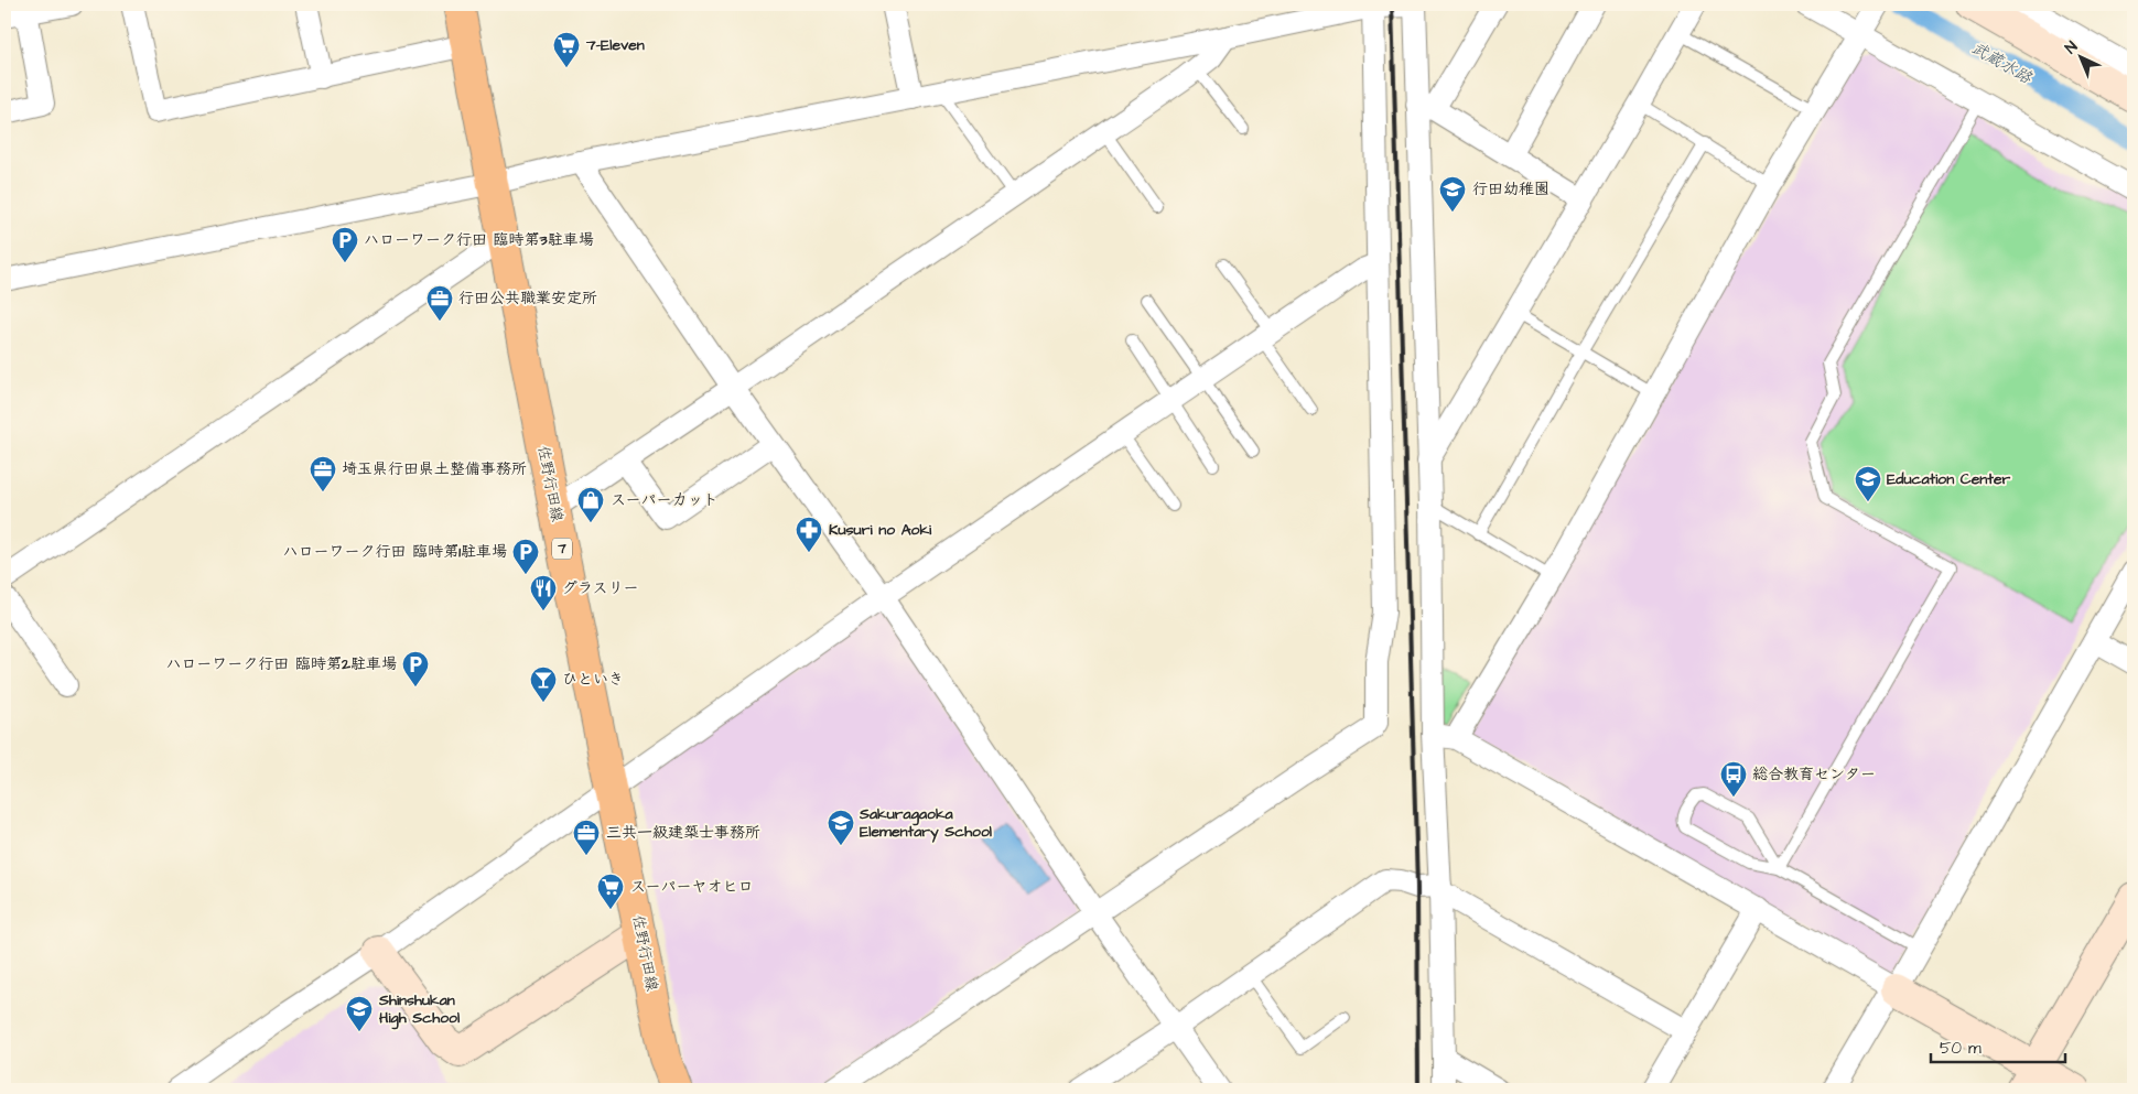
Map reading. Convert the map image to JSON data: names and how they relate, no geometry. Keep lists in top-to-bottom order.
{
  "streets": {
    "main road": ["佐野行田線", "7"]
  },
  "water": ["武蔵水路"],
  "places": {
    "supermarket": ["7-Eleven", "スーパーヤオヒロ"],
    "school or university": [
      "行田幼稚園",
      "Education Center",
      "Sakuragaoka Elementary School",
      "Shinshukan High School"
    ],
    "parking": ["ハローワーク行田 臨時第3駐車場", "ハローワーク行田 臨時第1駐車場", "ハローワーク行田 臨時第2駐車場"],
    "office": ["行田公共職業安定所", "埼玉県行田県土整備事務所", "三共一級建築士事務所"],
    "shop": ["スーパーカット"],
    "pharmacy": ["Kusuri no Aoki"],
    "restaurant": ["グラスリー"],
    "bar": ["ひといき"],
    "bus stop": ["総合教育センター"]
  },
  "scale_bar": "50 m",
  "north": "top left"
}
